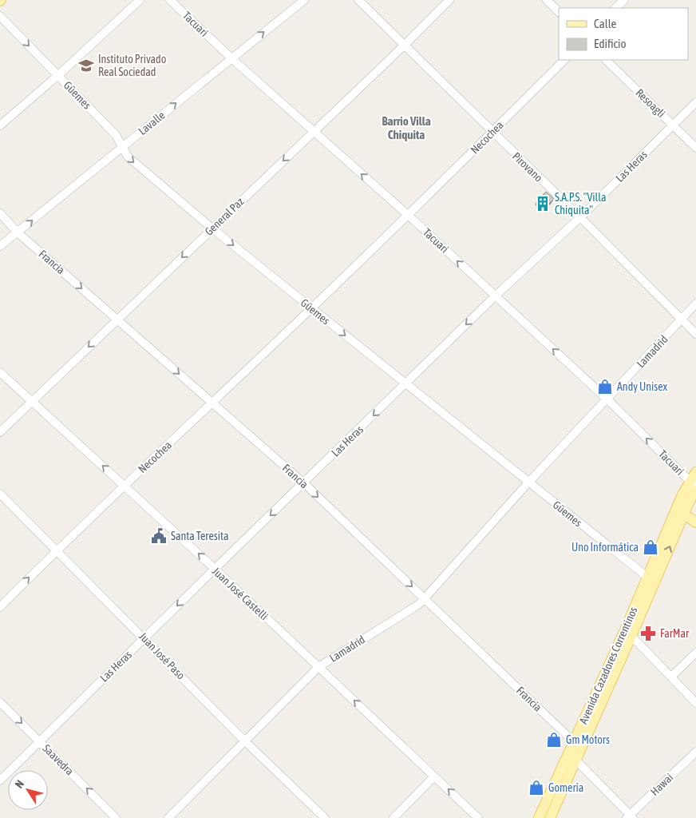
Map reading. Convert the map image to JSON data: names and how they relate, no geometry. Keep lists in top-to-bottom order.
{
  "streets": {
    "main road": ["Avenida Cazadores Correntinos"],
    "street": [
      "Tacuari",
      "Güemes",
      "Resoagli",
      "Lavalle",
      "Necochea",
      "Las Heras",
      "Pirovano",
      "General Paz",
      "Francia",
      "Lamadrid",
      "Juan José Castelli",
      "Juan José Paso",
      "Saavedra",
      "Hawai"
    ]
  },
  "crossings": [
    ["Tacuari", "Lavalle"],
    ["Tacuari", "Necochea"],
    ["Tacuari", "Las Heras"],
    ["Tacuari", "General Paz"],
    ["Tacuari", "Lamadrid"],
    ["Güemes", "Lavalle"],
    ["Güemes", "Necochea"],
    ["Güemes", "Las Heras"],
    ["Güemes", "General Paz"],
    ["Güemes", "Lamadrid"],
    ["Güemes", "Avenida Cazadores Correntinos"],
    ["Resoagli", "Las Heras"],
    ["Lavalle", "Francia"],
    ["Necochea", "Pirovano"],
    ["Necochea", "Francia"],
    ["Necochea", "Juan José Castelli"],
    ["Necochea", "Juan José Paso"],
    ["Las Heras", "Pirovano"],
    ["Las Heras", "Francia"],
    ["Las Heras", "Juan José Castelli"],
    ["Las Heras", "Juan José Paso"],
    ["Las Heras", "Saavedra"],
    ["Pirovano", "General Paz"],
    ["Pirovano", "Lamadrid"],
    ["General Paz", "Francia"],
    ["General Paz", "Juan José Castelli"],
    ["Francia", "Lamadrid"],
    ["Francia", "Avenida Cazadores Correntinos"],
    ["Lamadrid", "Juan José Castelli"],
    ["Lamadrid", "Juan José Paso"]
  ],
  "one_way": [
    "Tacuari",
    "Güemes",
    "Lavalle",
    "Las Heras",
    "General Paz",
    "Francia",
    "Juan José Castelli"
  ],
  "districts": ["Barrio Villa Chiquita"],
  "places": {
    "school or university": ["Instituto Privado Real Sociedad"],
    "building": ["S.A.P.S. \"Villa Chiquita\""],
    "shop": [
      "Andy Unisex",
      "Uno Informática",
      "Gm Motors",
      "Gomería"
    ],
    "public building": ["Santa Teresita"],
    "pharmacy": ["FarMar"]
  },
  "legend": ["Calle", "Edificio"],
  "north": "top left"
}
